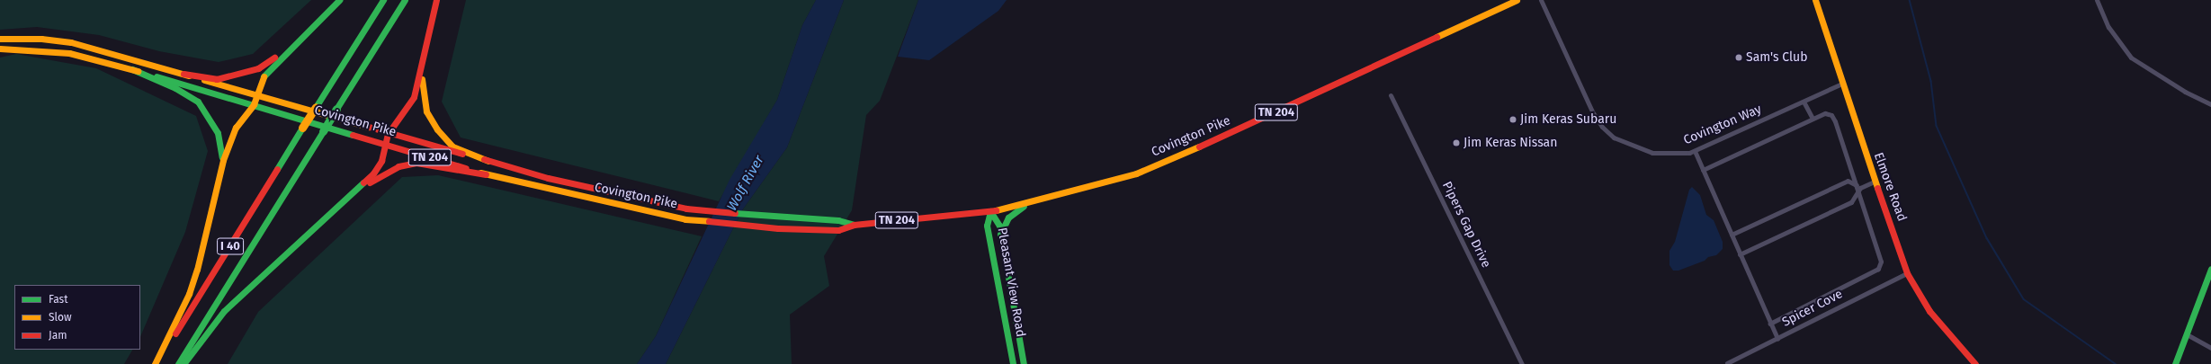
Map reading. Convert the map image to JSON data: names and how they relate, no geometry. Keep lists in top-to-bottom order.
{
  "streets": {
    "main road": [
      "TN 204",
      "Covington Pike",
      "Elmore Road",
      "I 40",
      "Pleasant View Road"
    ],
    "street": ["Covington Way", "Pipers Gap Drive", "Spicer Cove"]
  },
  "crossings": [
    ["Covington Pike", "Pleasant View Road"],
    ["Covington Way", "Elmore Road"],
    ["Elmore Road", "Spicer Cove"]
  ],
  "water": ["Wolf River"],
  "places": ["Sam's Club", "Jim Keras Subaru", "Jim Keras Nissan"],
  "legend": ["Fast", "Slow", "Jam"]
}
